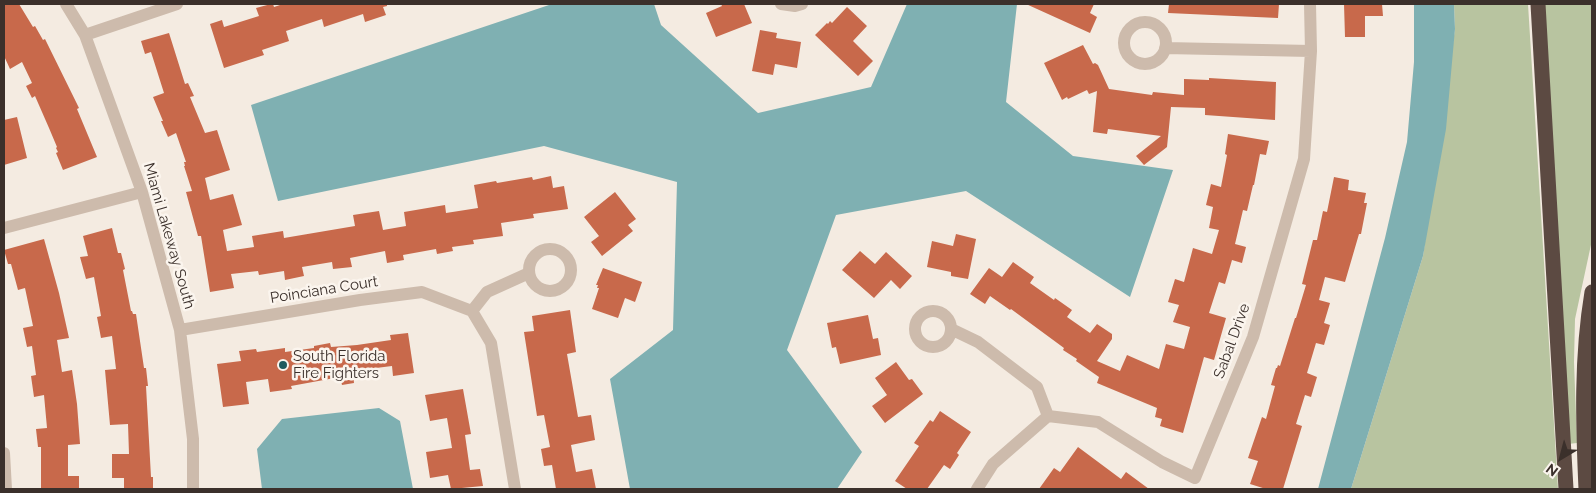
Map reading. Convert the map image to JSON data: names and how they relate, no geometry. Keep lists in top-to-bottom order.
{
  "streets": {
    "street": ["Miami Lakeway South", "Poinciana Court", "Sabal Drive"]
  },
  "crossings": [
    ["Miami Lakeway South", "Poinciana Court"]
  ],
  "places": ["South Florida Fire Fighters"],
  "north": "bottom left"
}
